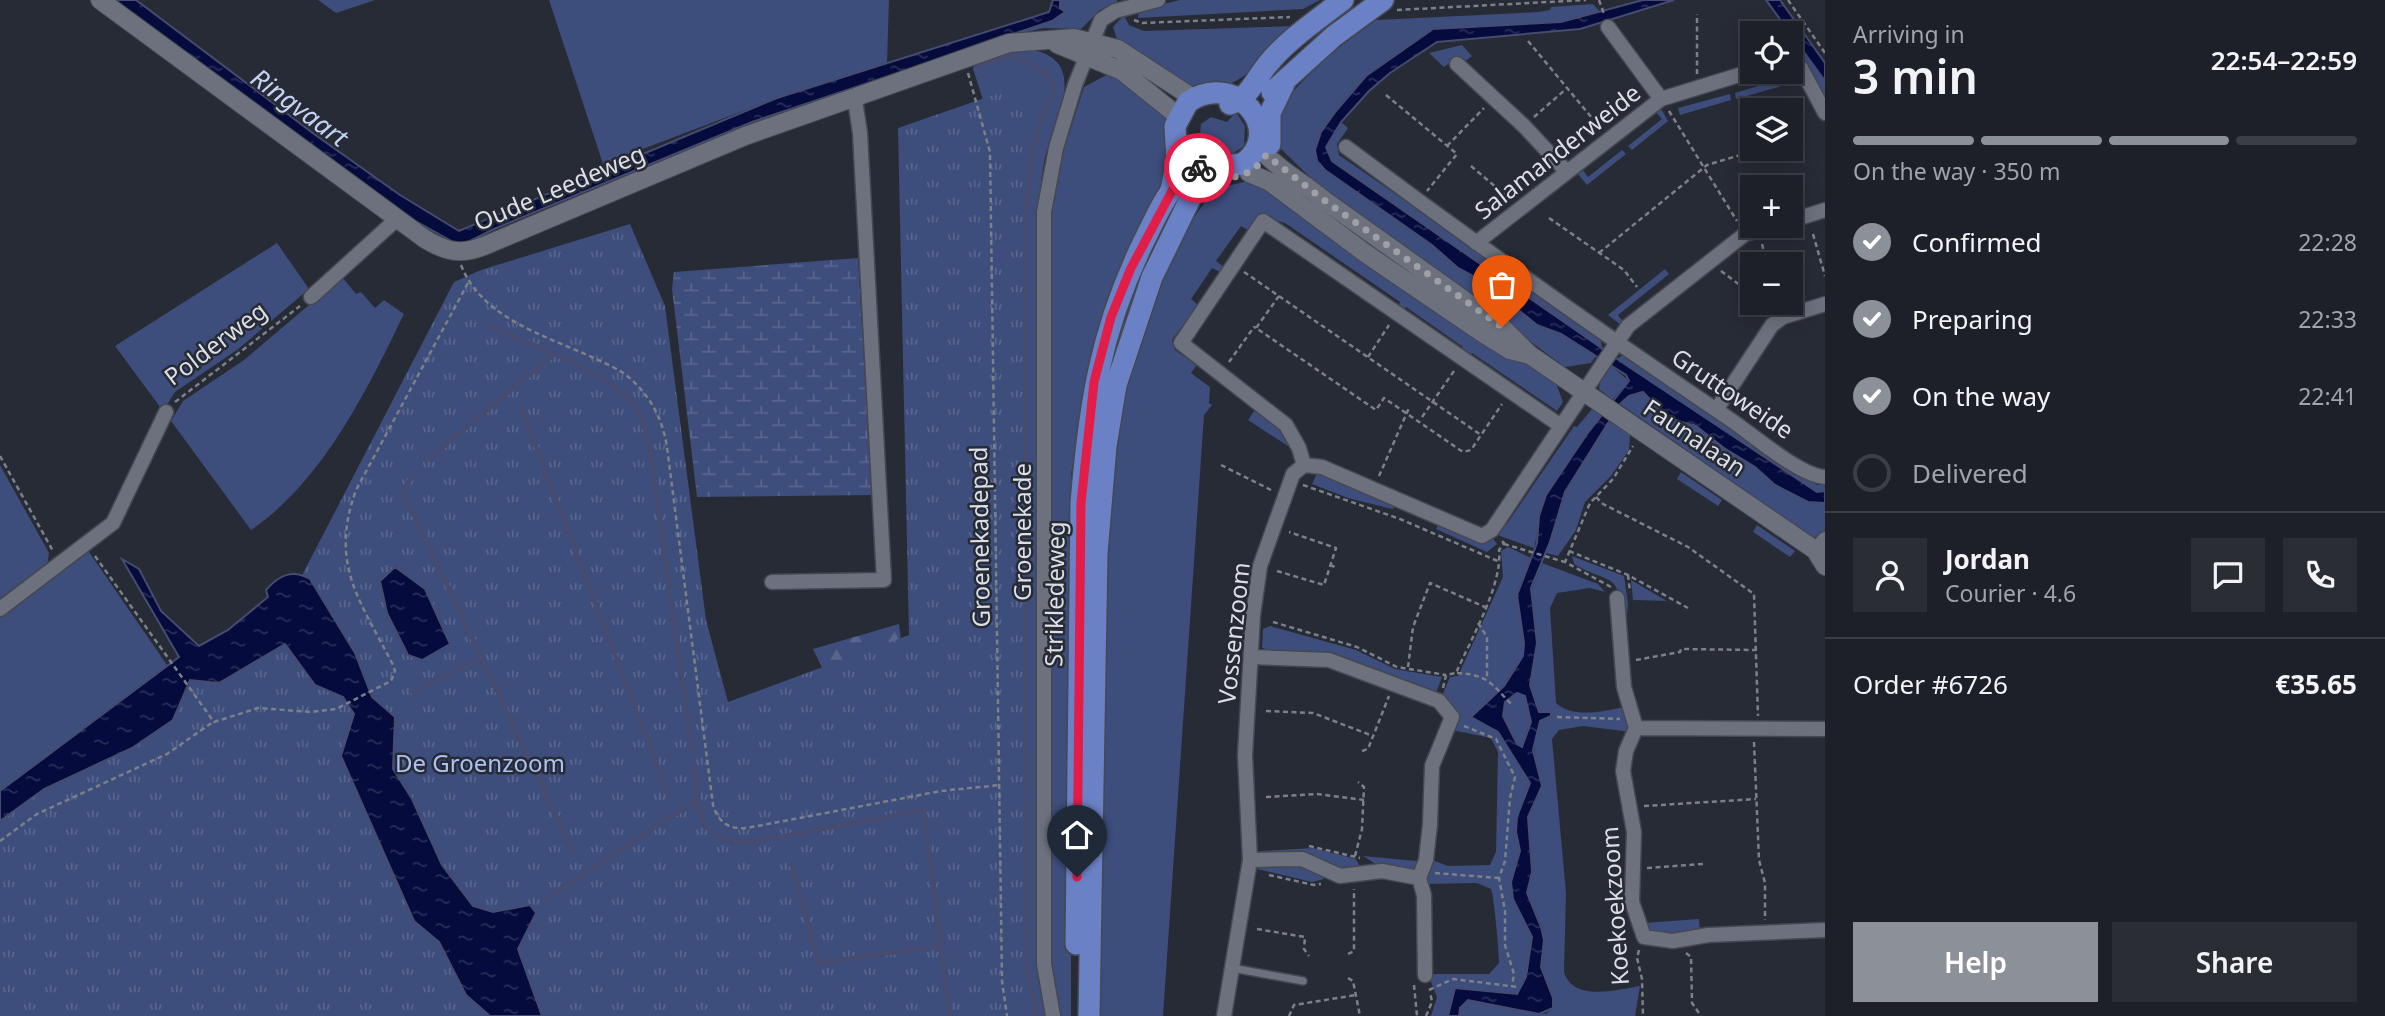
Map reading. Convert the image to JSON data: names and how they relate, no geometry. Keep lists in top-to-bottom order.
{
  "streets": {
    "main road": ["Strikledeweg"],
    "street": [
      "Salamanderweide",
      "Oude Leedeweg",
      "Polderweg",
      "Gruttoweide",
      "Faunalaan",
      "Groenekade",
      "Vossenzoom",
      "Koekoekzoom"
    ],
    "path": ["Groenekadepad"]
  },
  "crossings": [
    ["Salamanderweide", "Gruttoweide"],
    ["Oude Leedeweg", "Groenekade"],
    ["Oude Leedeweg", "Groenekadepad"],
    ["Oude Leedeweg", "Strikledeweg"]
  ],
  "water": ["Ringvaart"],
  "parks": ["De Groenzoom"],
  "page": {
    "heading": ["3 min", "Arriving in", "22:54–22:59"],
    "panel": [
      "Jordan",
      "Courier · 4.6",
      "Order #6726",
      "€35.65"
    ],
    "map_buttons": ["+", "−"],
    "bar": "On the way · 350 m",
    "list": [
      ["Confirmed", "22:28"],
      ["Preparing", "22:33"],
      ["On the way", "22:41"],
      "Delivered"
    ],
    "buttons": ["Help", "Share"]
  }
}
